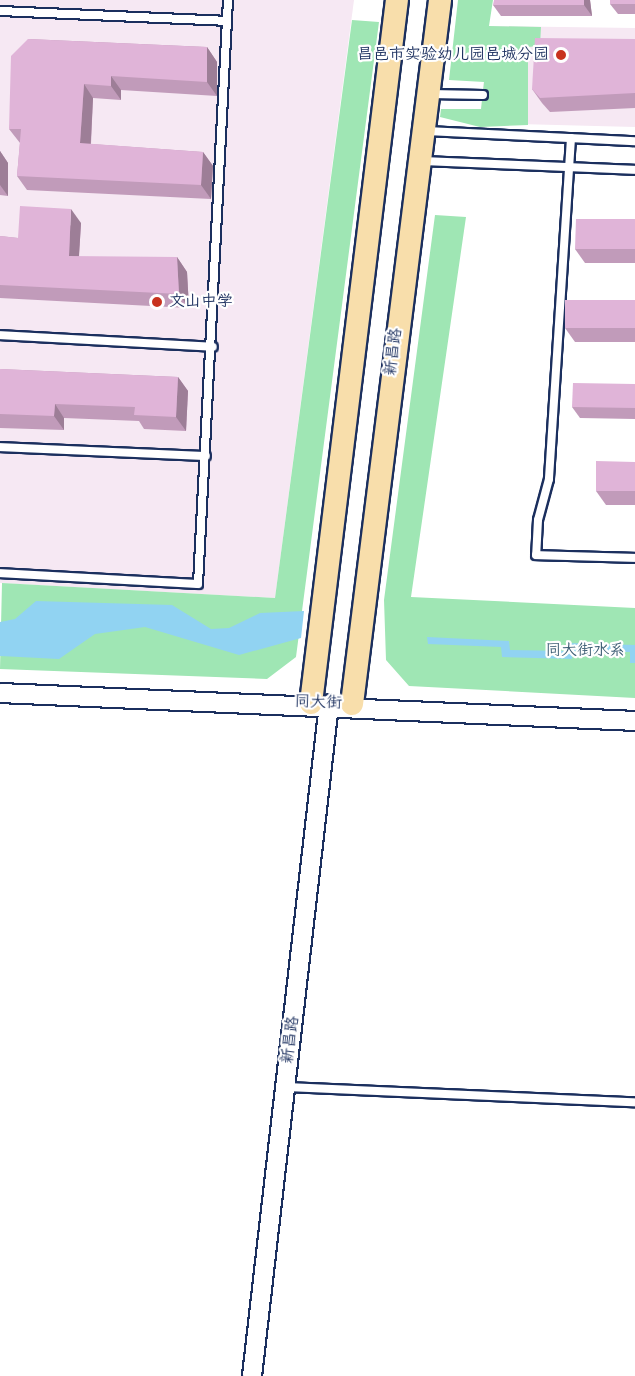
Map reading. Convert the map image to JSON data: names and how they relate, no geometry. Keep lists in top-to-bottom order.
{
  "streets": {
    "main road": ["新昌路"],
    "street": ["同大街"]
  },
  "crossings": [
    ["新昌路", "同大街"]
  ],
  "parks": ["同大街水系"],
  "places": ["昌邑市实验幼儿园邑城分园", "文山中学"]
}
